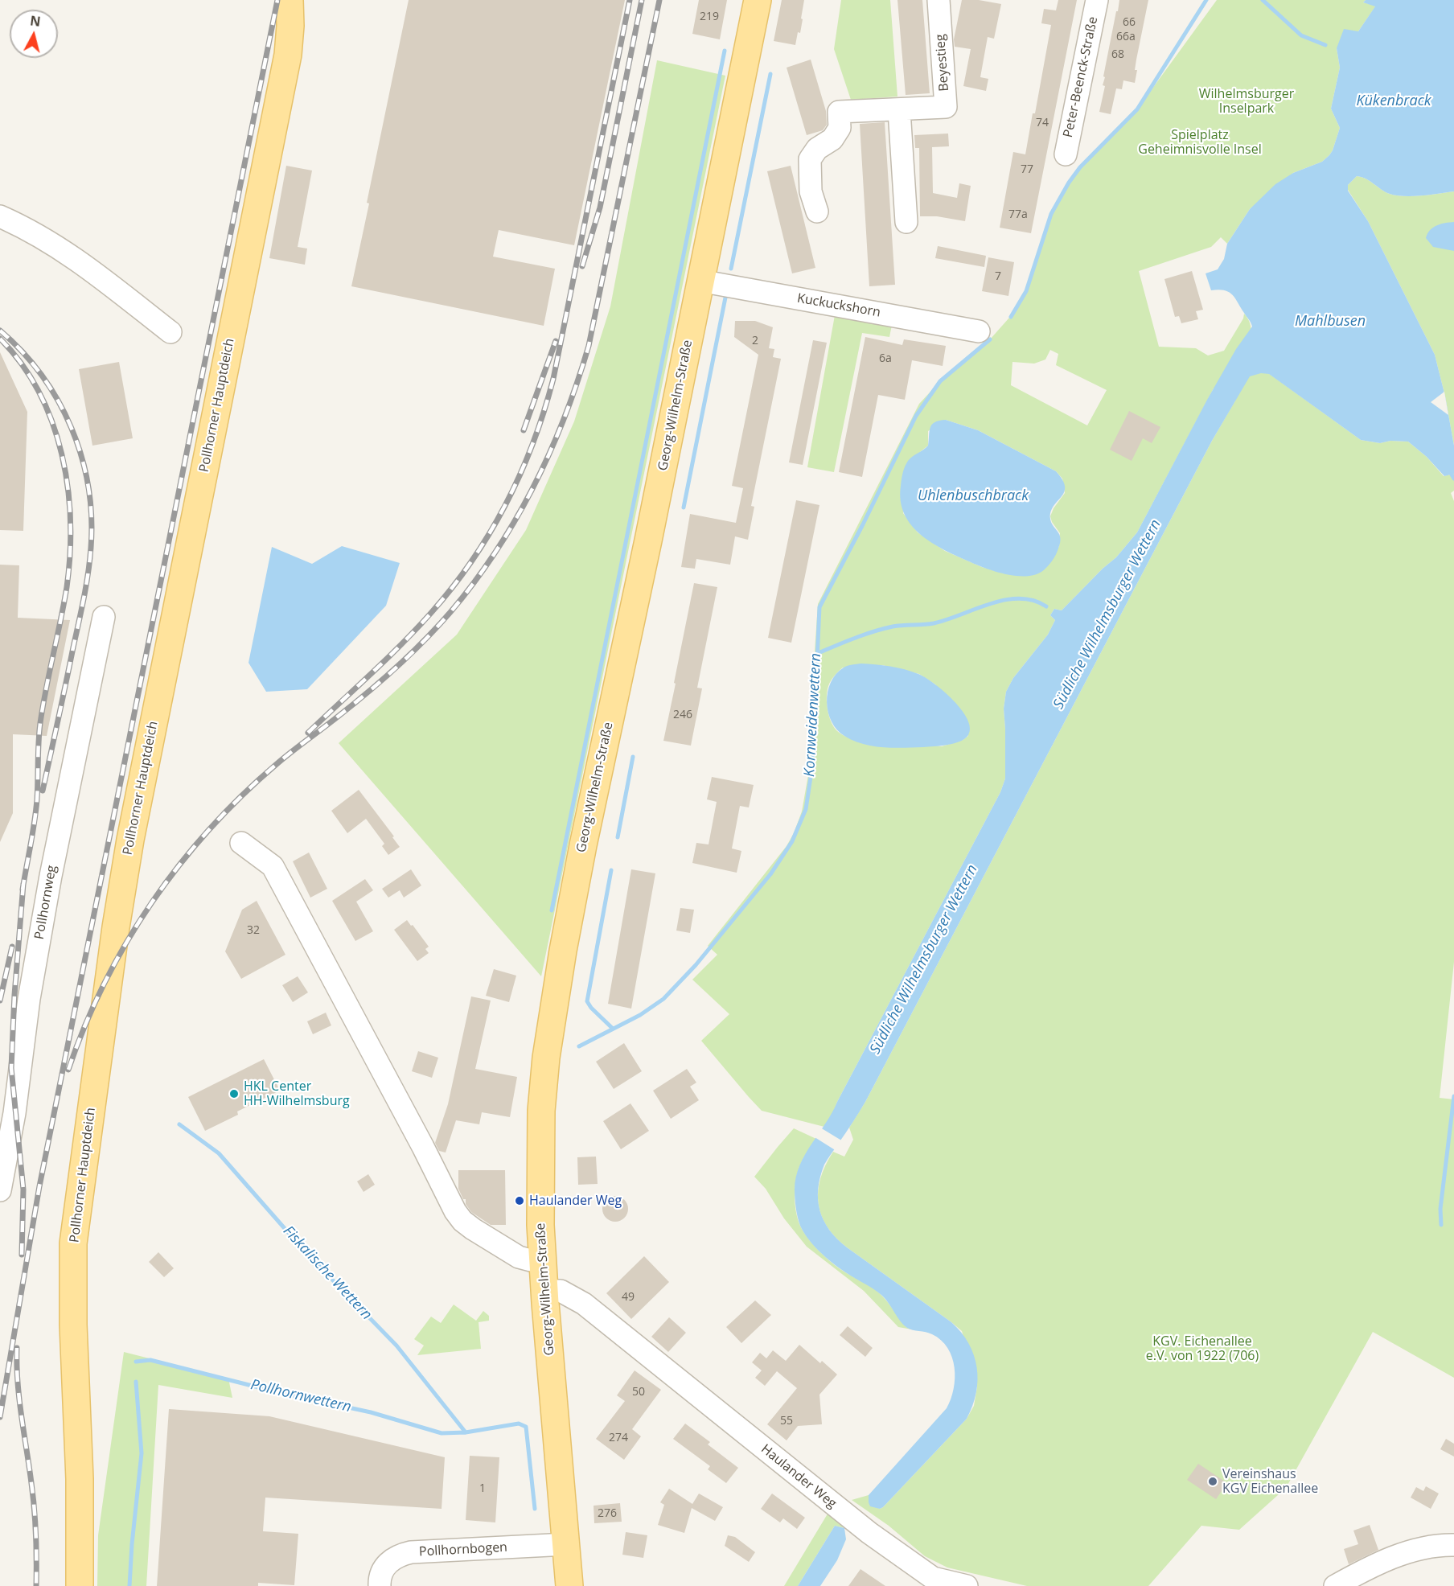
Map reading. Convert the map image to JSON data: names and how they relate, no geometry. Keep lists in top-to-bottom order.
{
  "streets": {
    "main road": ["Pollhorner Hauptdeich", "Georg-Wilhelm-Straße"],
    "street": [
      "Beyestieg",
      "Peter-Beenck-Straße",
      "Kuckuckshorn",
      "Pollhornweg",
      "Haulander Weg",
      "Pollhornbogen"
    ]
  },
  "crossings": [
    ["Kuckuckshorn", "Georg-Wilhelm-Straße"],
    ["Georg-Wilhelm-Straße", "Haulander Weg"],
    ["Georg-Wilhelm-Straße", "Pollhornbogen"]
  ],
  "water": [
    "Kükenbrack",
    "Mahlbusen",
    "Uhlenbuschbrack",
    "Südliche Wilhelmsburger Wettern",
    "Kornweidenwettern",
    "Fiskalische Wettern",
    "Pollhornwettern"
  ],
  "parks": ["Wilhelmsburger Inselpark", "Spielplatz Geheimnisvolle Insel", "KGV. Eichenallee e.V. von 1922 (706)"],
  "places": ["HKL Center HH-Wilhelmsburg", "Haulander Weg", "Vereinshaus KGV Eichenallee"],
  "house_numbers": [
    "219",
    "66",
    "66a",
    "68",
    "74",
    "77",
    "77a",
    "7",
    "2",
    "6a",
    "246",
    "32",
    "49",
    "50",
    "55",
    "274",
    "1",
    "276"
  ],
  "north": "top"
}
